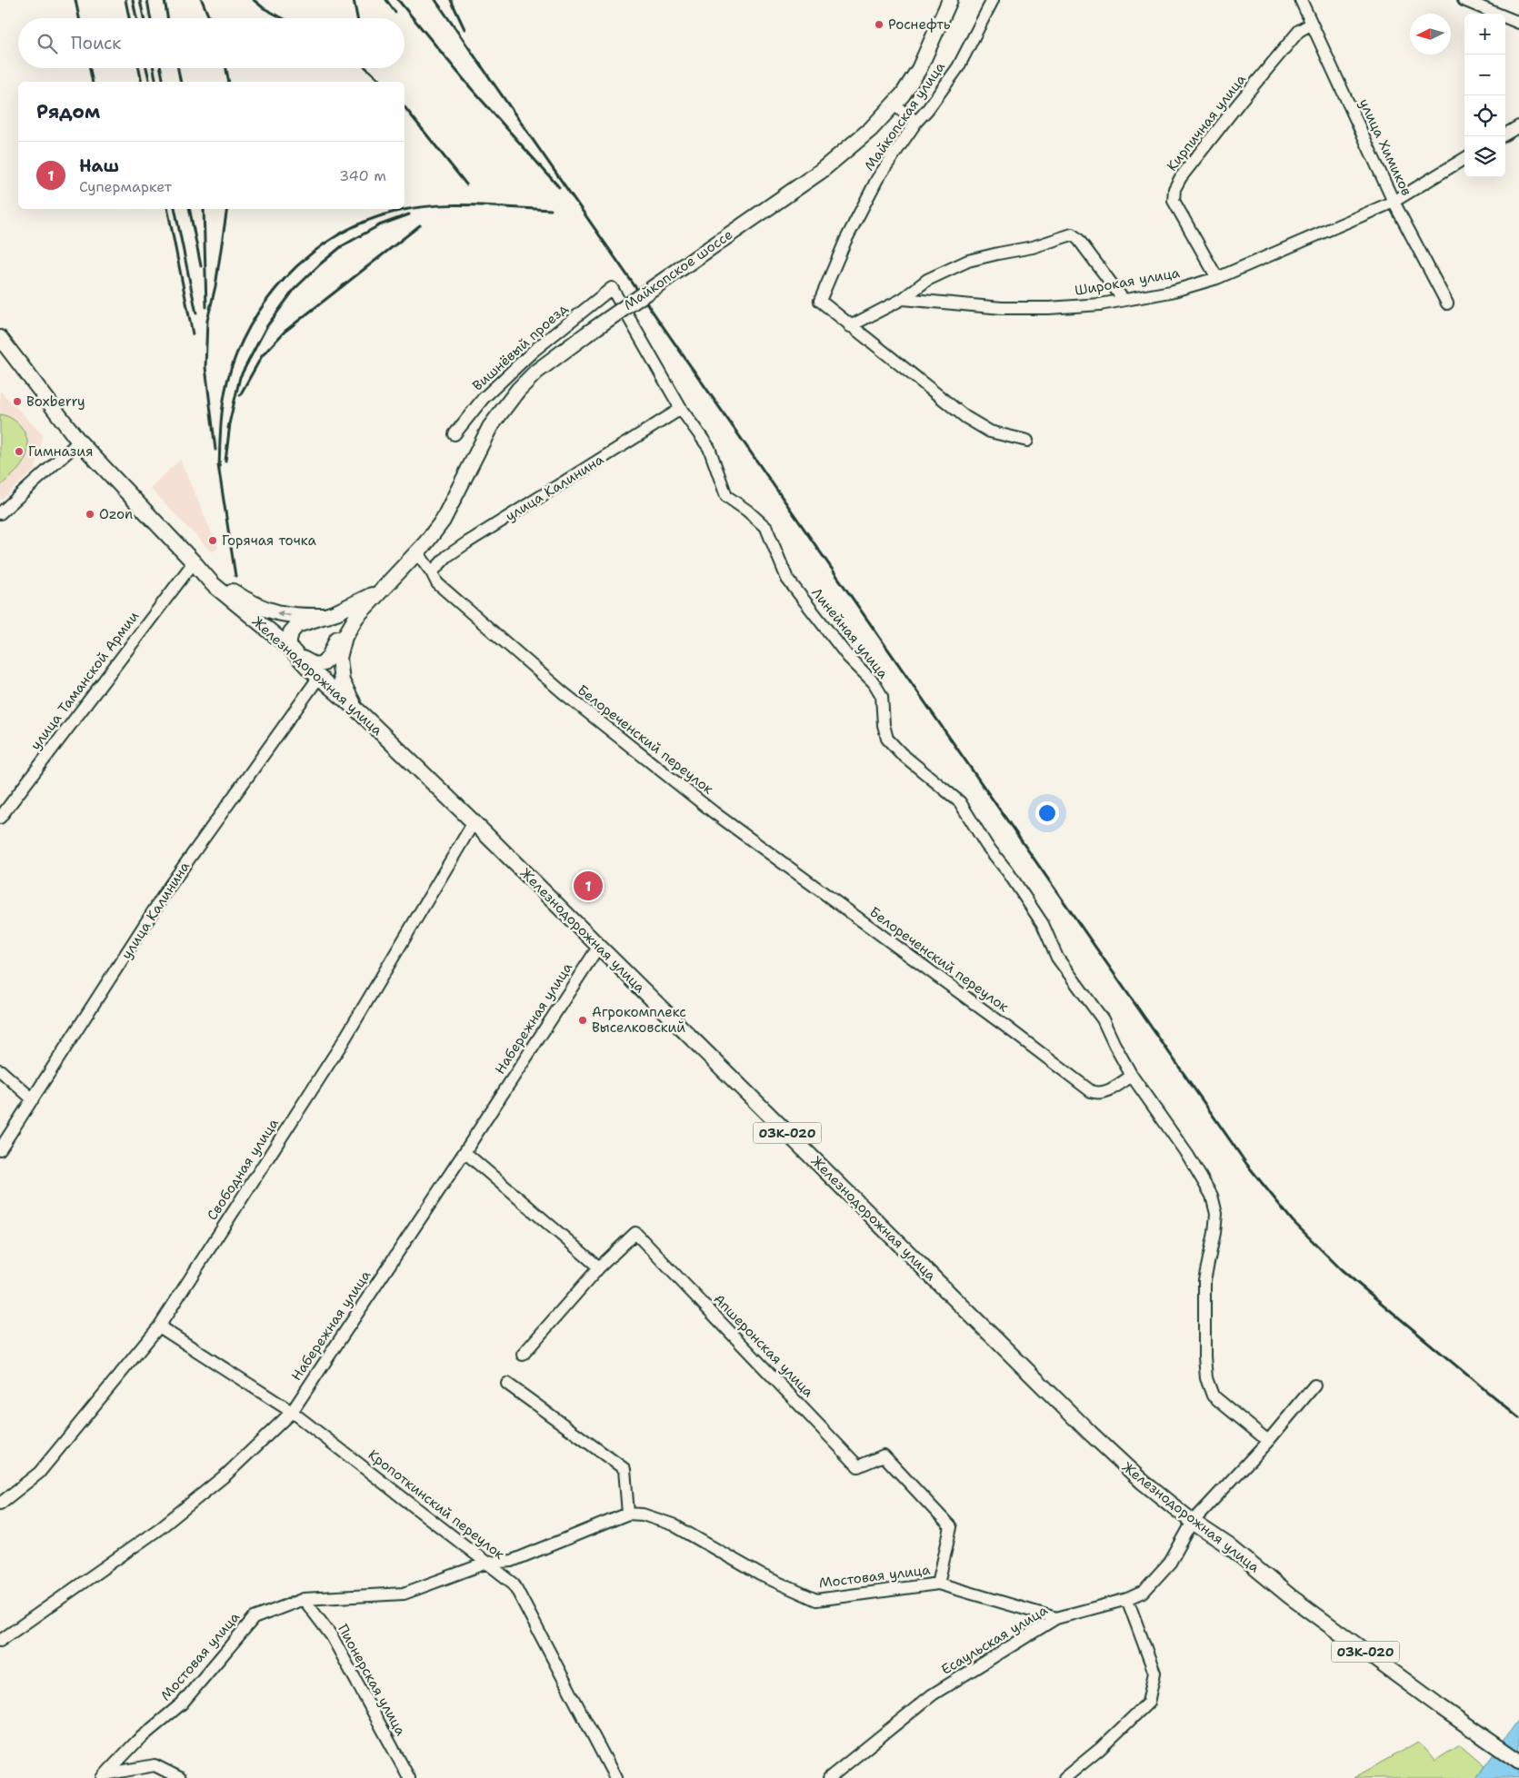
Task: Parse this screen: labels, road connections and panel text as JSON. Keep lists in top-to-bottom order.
{
  "streets": {
    "main road": ["Майкопское шоссе", "Железнодорожная улица", "03К-020"],
    "street": [
      "Майкопская улица",
      "Кирпичная улица",
      "улица Химиков",
      "Широкая улица",
      "Вишнёвый проезд",
      "улица Калинина",
      "Линейная улица",
      "улица Таманской Армии",
      "Белореченский переулок",
      "Набережная улица",
      "Свободная улица",
      "Апшеронская улица",
      "Кропоткинский переулок",
      "Мостовая улица",
      "Есаульская улица",
      "Пионерская улица"
    ]
  },
  "crossings": [
    ["Кирпичная улица", "улица Химиков"],
    ["Кирпичная улица", "Широкая улица"],
    ["улица Химиков", "Широкая улица"],
    ["Майкопское шоссе", "Белореченский переулок"],
    ["Вишнёвый проезд", "Линейная улица"],
    ["улица Калинина", "Линейная улица"],
    ["улица Калинина", "Железнодорожная улица"],
    ["улица Калинина", "Белореченский переулок"],
    ["Линейная улица", "Белореченский переулок"],
    ["Железнодорожная улица", "улица Таманской Армии"],
    ["Железнодорожная улица", "Набережная улица"],
    ["Железнодорожная улица", "Свободная улица"],
    ["Железнодорожная улица", "Есаульская улица"],
    ["Набережная улица", "Кропоткинский переулок"],
    ["Свободная улица", "Кропоткинский переулок"],
    ["Апшеронская улица", "Мостовая улица"],
    ["Кропоткинский переулок", "Мостовая улица"],
    ["Мостовая улица", "Есаульская улица"],
    ["Мостовая улица", "Пионерская улица"]
  ],
  "places": [
    "Роснефть",
    "Boxberry",
    "Гимназия",
    "Ozon",
    "Горячая точка",
    "Агрокомплекс Выселковский"
  ],
  "north": "left",
  "page": {
    "map_buttons": ["+", "−"],
    "search": "Поиск",
    "heading": "Рядом",
    "list": [
      {
        "mark": "1",
        "name": "Наш",
        "note": "Супермаркет",
        "value": "340 m"
      }
    ],
    "pins": "1"
  }
}
